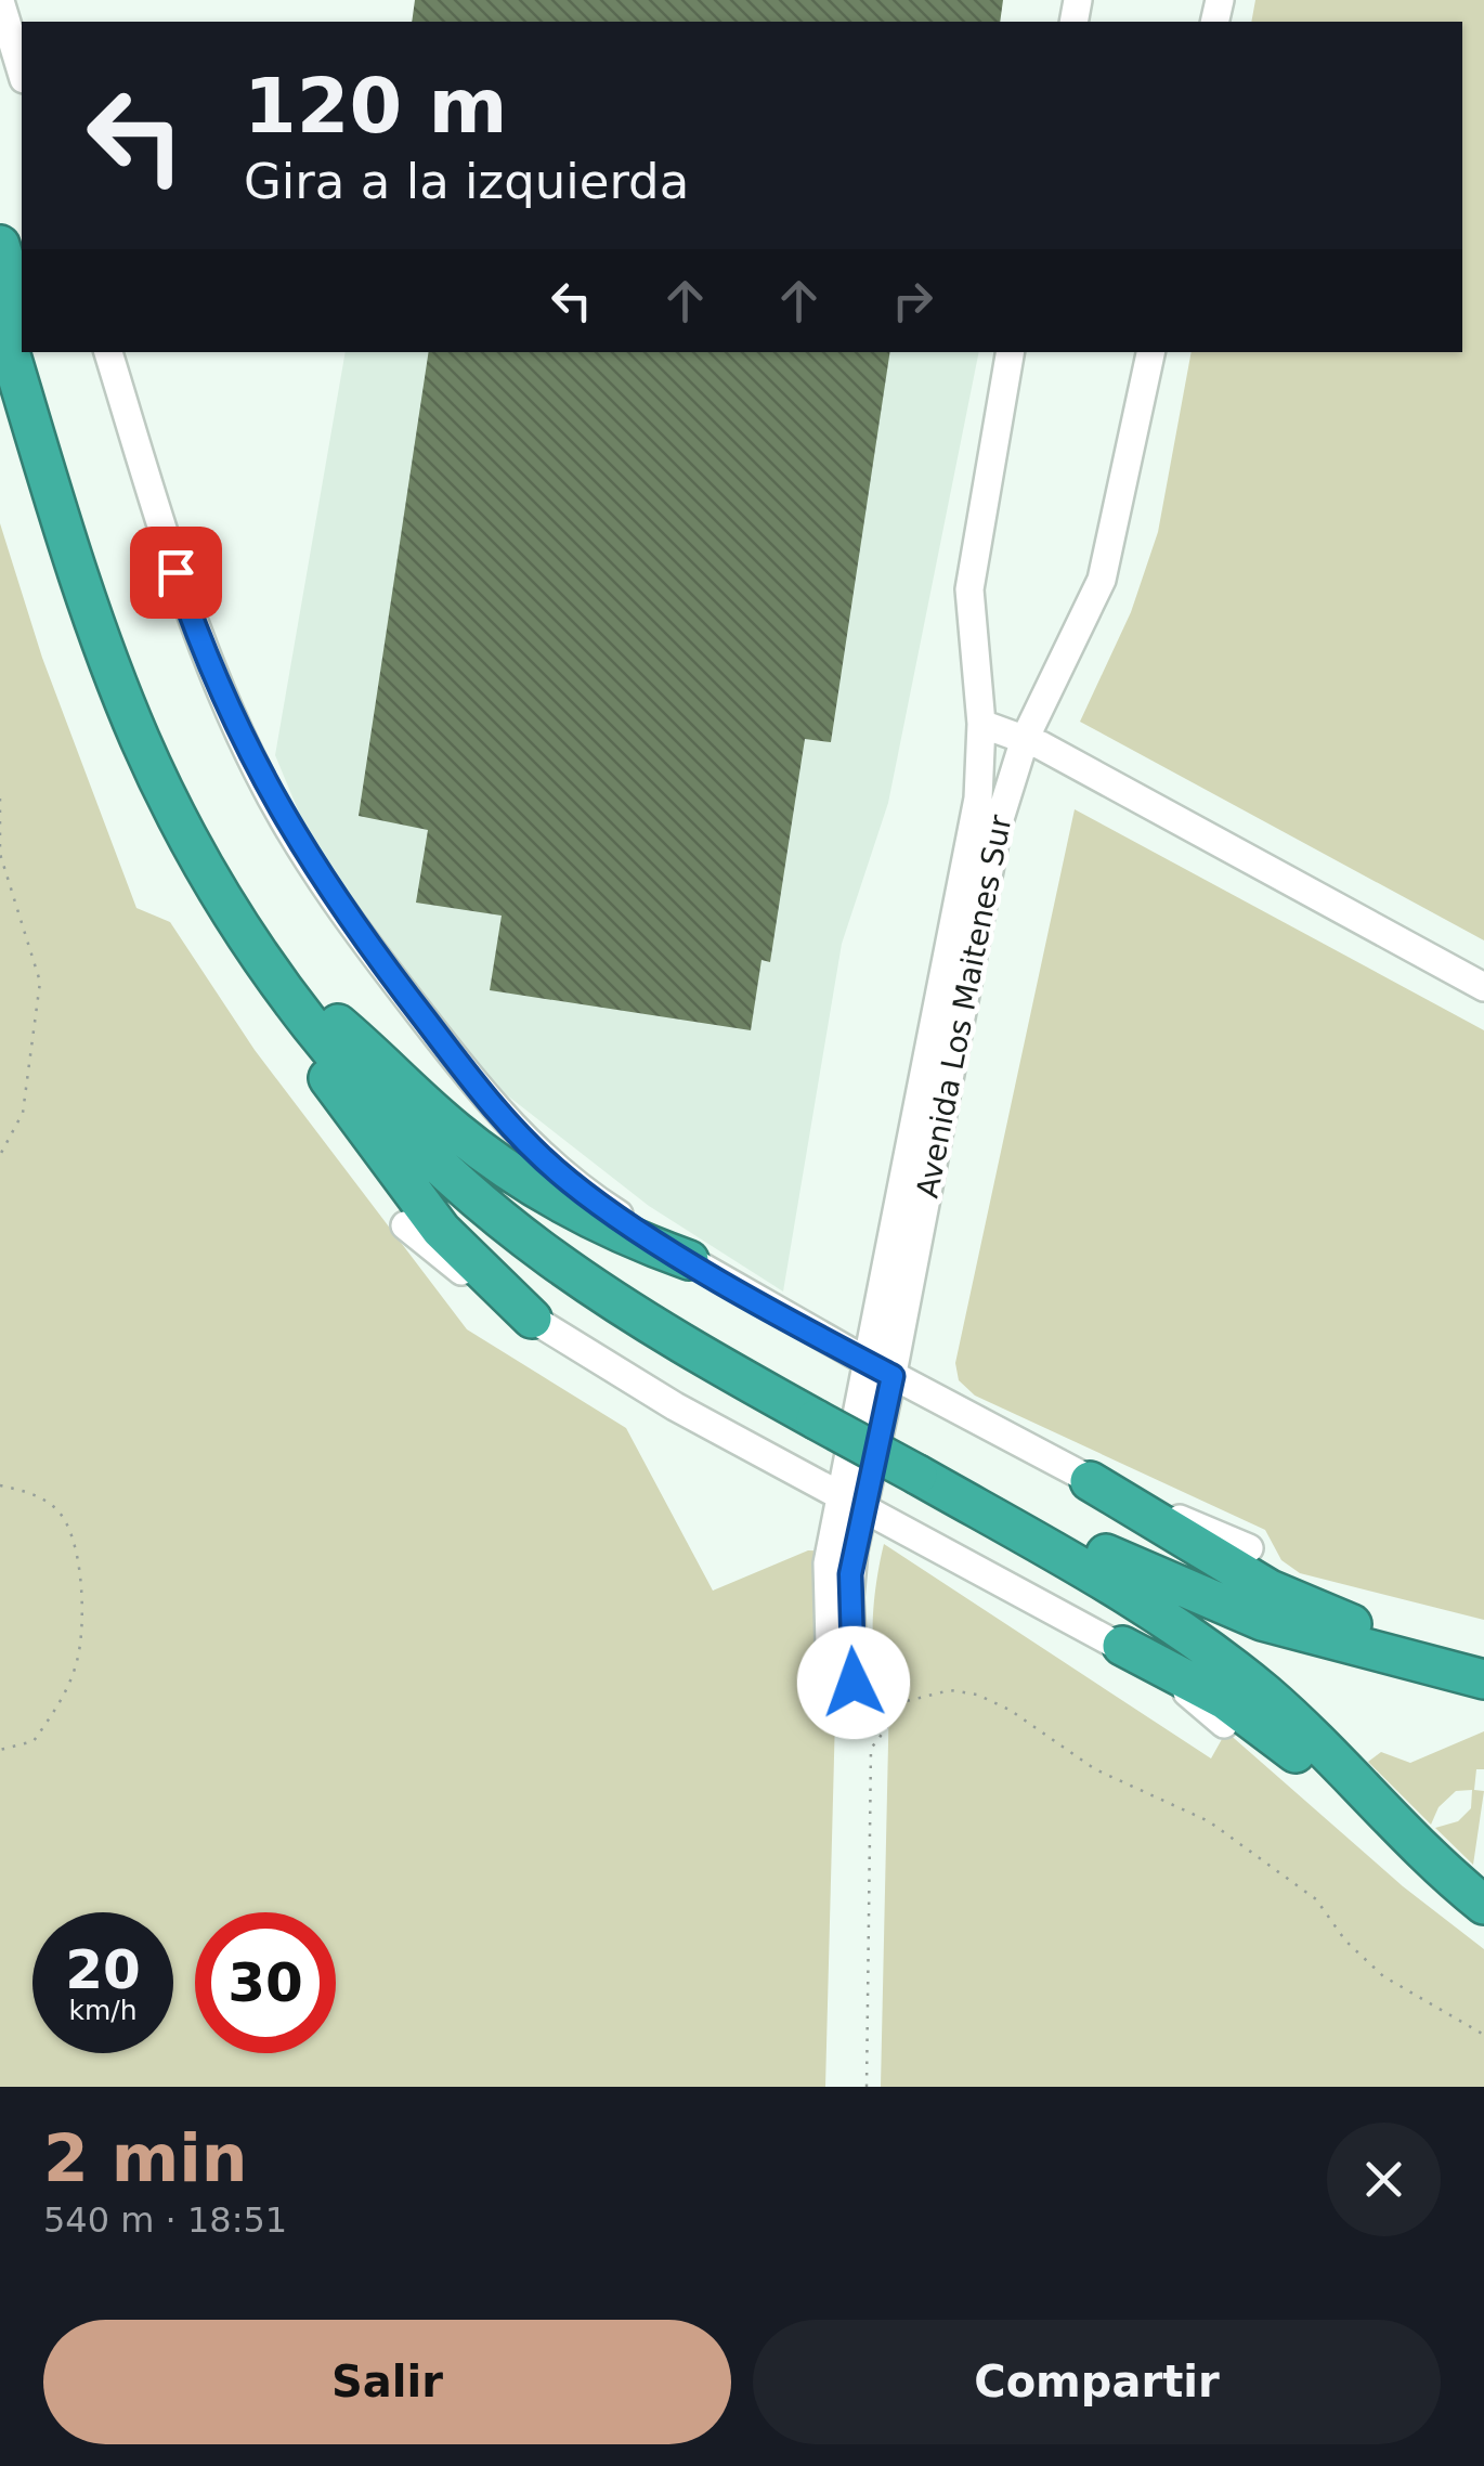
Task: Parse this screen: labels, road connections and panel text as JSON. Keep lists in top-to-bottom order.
{
  "streets": {
    "street": ["Avenida Los Maitenes Sur"]
  },
  "page": {
    "turn": ["120 m", "Gira a la izquierda"],
    "speed": "20 km/h",
    "limit": "30",
    "heading": ["2 min", "540 m · 18:51"],
    "buttons": ["Salir", "Compartir"]
  }
}
